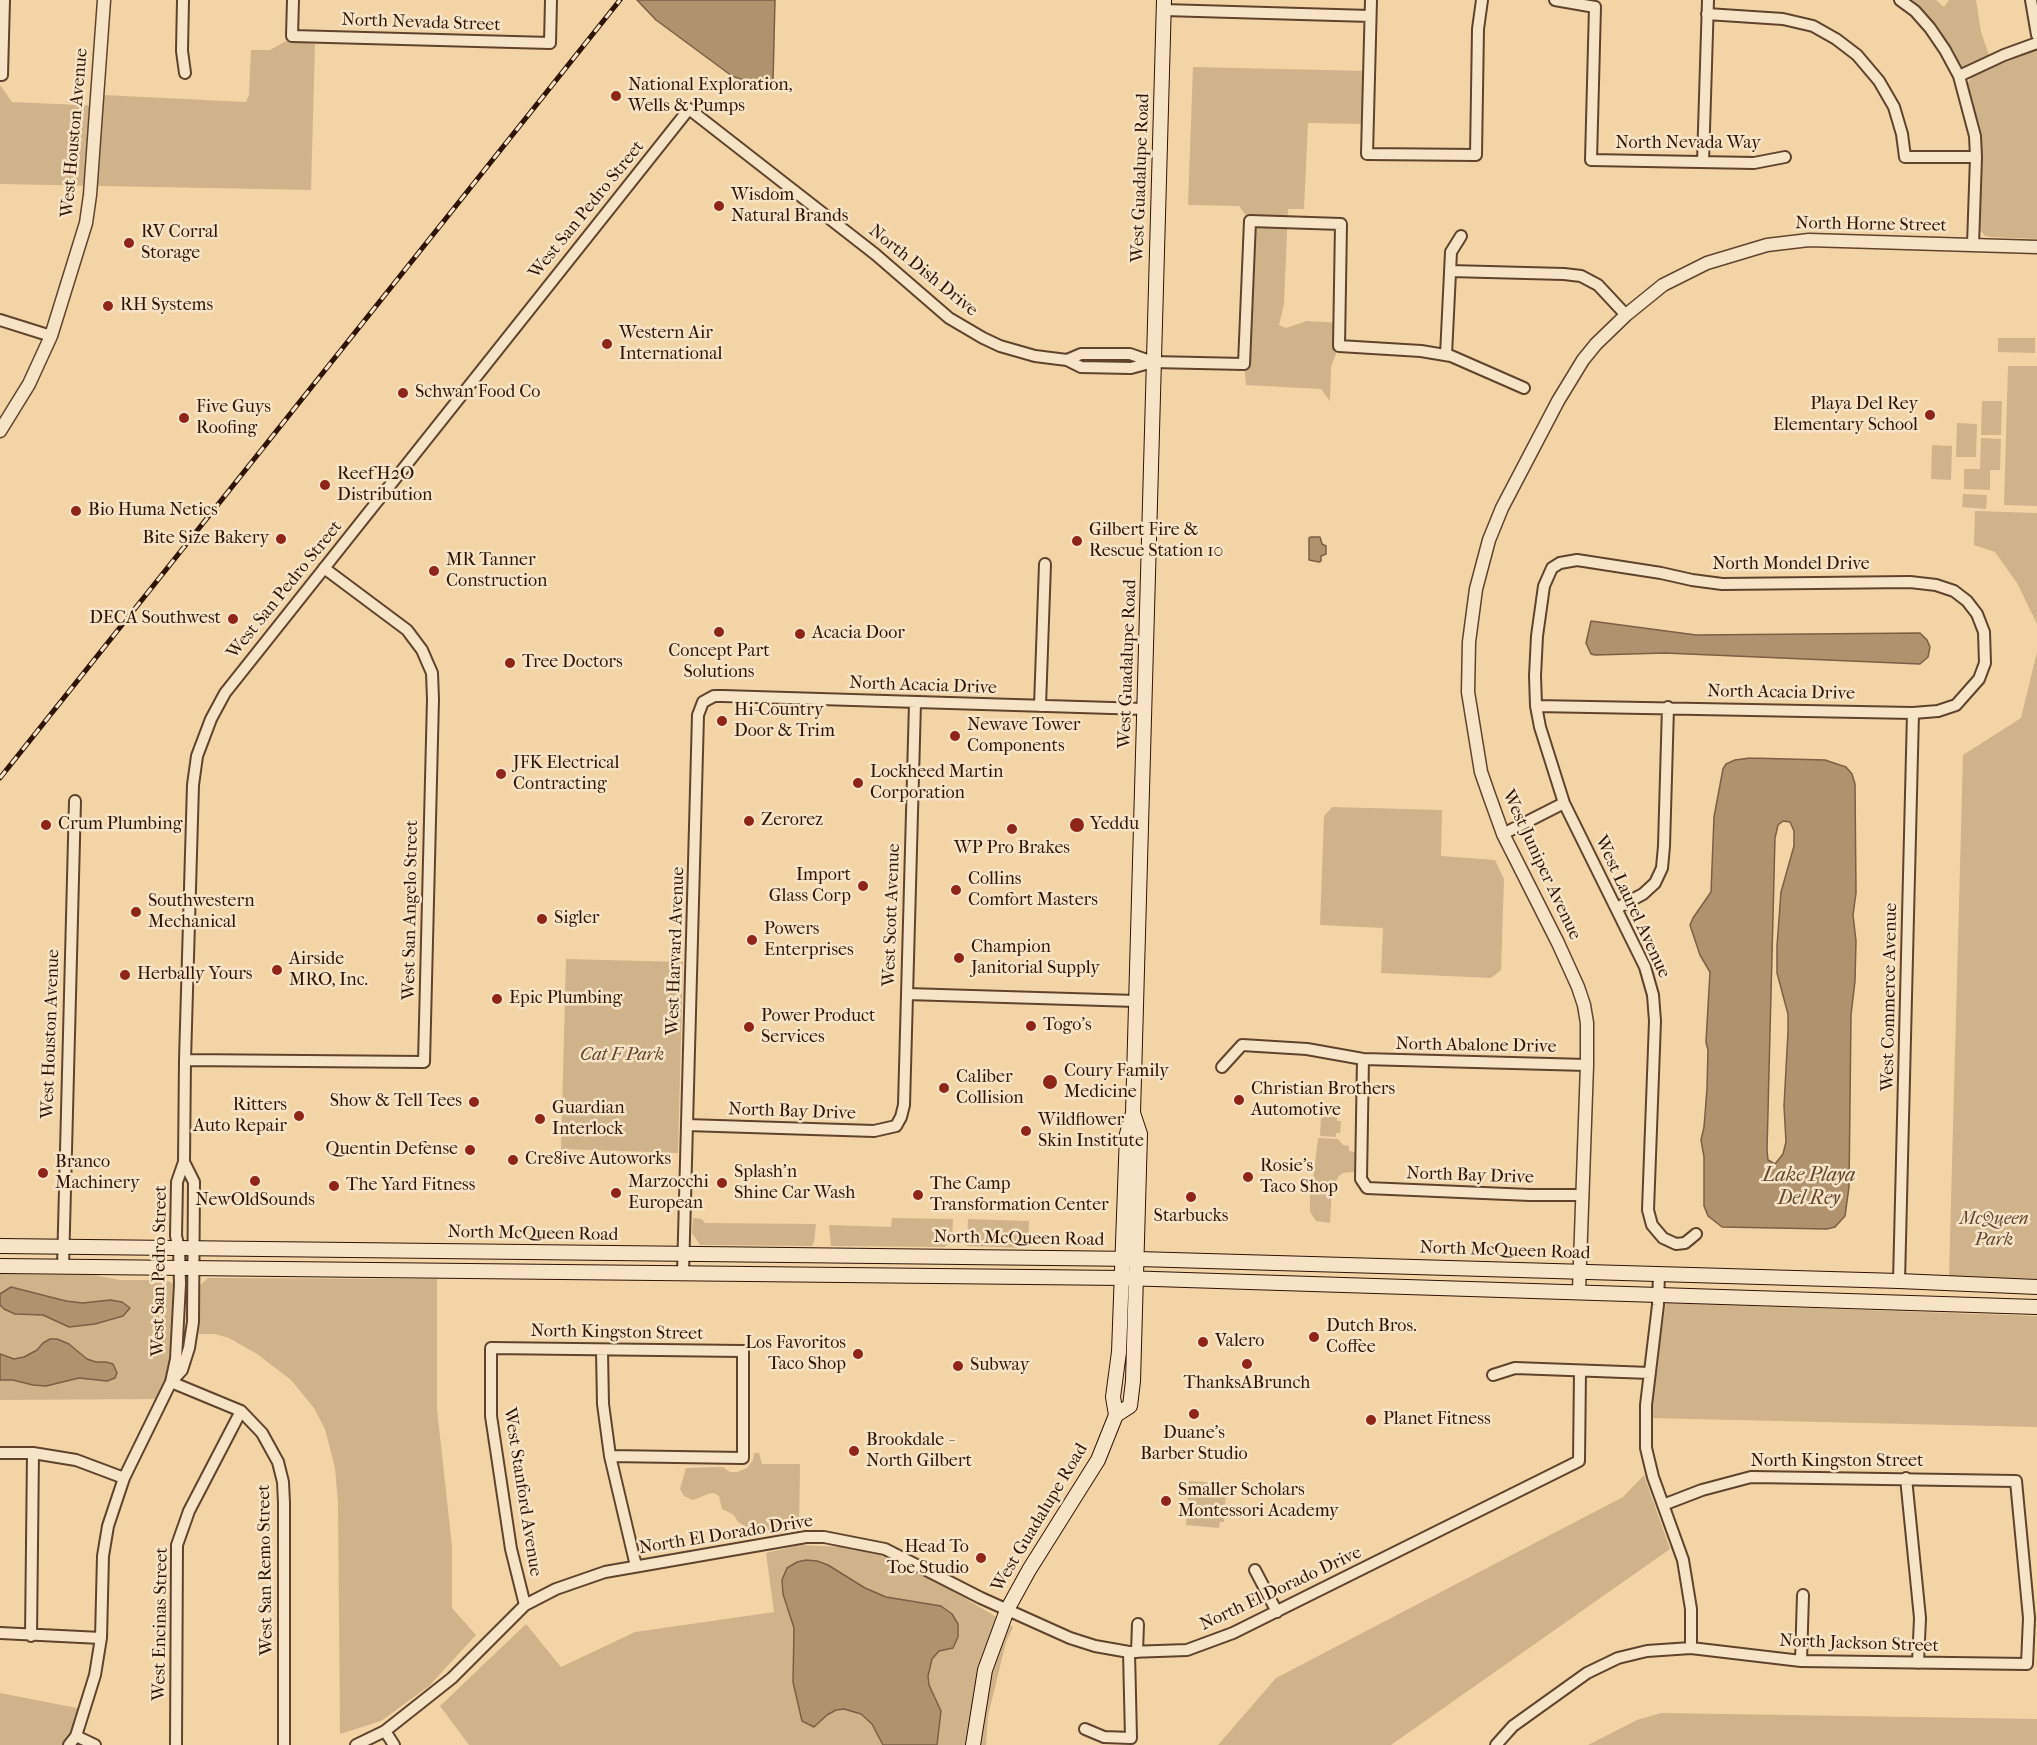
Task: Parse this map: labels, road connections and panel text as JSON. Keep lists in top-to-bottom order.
{
  "streets": {
    "main road": ["West Guadalupe Road", "North McQueen Road"],
    "street": [
      "North Nevada Street",
      "West Houston Avenue",
      "North Nevada Way",
      "West San Pedro Street",
      "North Horne Street",
      "North Dish Drive",
      "North Mondel Drive",
      "North Acacia Drive",
      "West Juniper Avenue",
      "West Laurel Avenue",
      "West San Angelo Street",
      "West Scott Avenue",
      "West Harvard Avenue",
      "West Commerce Avenue",
      "North Abalone Drive",
      "North Bay Drive",
      "North Kingston Street",
      "West Stanford Avenue",
      "North El Dorado Drive",
      "West San Remo Street",
      "West Encinas Street",
      "North Jackson Street"
    ]
  },
  "crossings": [
    ["West Houston Avenue", "North McQueen Road"],
    ["West Guadalupe Road", "North Dish Drive"],
    ["West Guadalupe Road", "North Acacia Drive"],
    ["West Guadalupe Road", "North McQueen Road"],
    ["West Guadalupe Road", "North El Dorado Drive"],
    ["West San Pedro Street", "North Dish Drive"],
    ["West San Pedro Street", "West San Angelo Street"],
    ["West San Pedro Street", "North McQueen Road"],
    ["West San Pedro Street", "West San Remo Street"],
    ["North Horne Street", "West Juniper Avenue"],
    ["North Mondel Drive", "North Acacia Drive"],
    ["North Mondel Drive", "West Laurel Avenue"],
    ["North Acacia Drive", "West Laurel Avenue"],
    ["North Acacia Drive", "West Scott Avenue"],
    ["North Acacia Drive", "West Harvard Avenue"],
    ["North Acacia Drive", "West Commerce Avenue"],
    ["West Juniper Avenue", "North Abalone Drive"],
    ["West Juniper Avenue", "North Bay Drive"],
    ["West Juniper Avenue", "North McQueen Road"],
    ["West Scott Avenue", "North Bay Drive"],
    ["West Harvard Avenue", "North Bay Drive"],
    ["West Harvard Avenue", "North McQueen Road"],
    ["West Commerce Avenue", "North McQueen Road"],
    ["North Abalone Drive", "North Bay Drive"],
    ["North Kingston Street", "West Stanford Avenue"],
    ["North Kingston Street", "North Jackson Street"],
    ["West Stanford Avenue", "North El Dorado Drive"],
    ["West San Remo Street", "West Encinas Street"]
  ],
  "water": ["Lake Playa Del Rey"],
  "parks": ["Cat F Park", "McQueen Park"],
  "places": [
    "National Exploration, Wells & Pumps",
    "Wisdom Natural Brands",
    "RV Corral Storage",
    "RH Systems",
    "Western Air International",
    "Schwan Food Co",
    "Playa Del Rey Elementary School",
    "Five Guys Roofing",
    "ReefH2O Distribution",
    "Bio Huma Netics",
    "Bite Size Bakery",
    "Gilbert Fire & Rescue Station 10",
    "MR Tanner Construction",
    "DECA Southwest",
    "Concept Part Solutions",
    "Acacia Door",
    "Tree Doctors",
    "Hi-Country Door & Trim",
    "Newave Tower Components",
    "JFK Electrical Contracting",
    "Lockheed Martin Corporation",
    "Zerorez",
    "Crum Plumbing",
    "Yeddu",
    "WP Pro Brakes",
    "Import Glass Corp",
    "Collins Comfort Masters",
    "Southwestern Mechanical",
    "Sigler",
    "Powers Enterprises",
    "Champion Janitorial Supply",
    "Airside MRO, Inc.",
    "Herbally Yours",
    "Epic Plumbing",
    "Togo's",
    "Power Product Services",
    "Coury Family Medicine",
    "Caliber Collision",
    "Christian Brothers Automotive",
    "Show & Tell Tees",
    "Ritters Auto Repair",
    "Guardian Interlock",
    "Wildflower Skin Institute",
    "Quentin Defense",
    "Cre8ive Autoworks",
    "Branco Machinery",
    "Rosie's Taco Shop",
    "NewOldSounds",
    "Splash'n Shine Car Wash",
    "The Yard Fitness",
    "Marzocchi European",
    "The Camp Transformation Center",
    "Starbucks",
    "Dutch Bros. Coffee",
    "Valero",
    "Los Favoritos Taco Shop",
    "ThanksABrunch",
    "Subway",
    "Duane's Barber Studio",
    "Planet Fitness",
    "Brookdale - North Gilbert",
    "Smaller Scholars Montessori Academy",
    "Head To Toe Studio"
  ]
}
